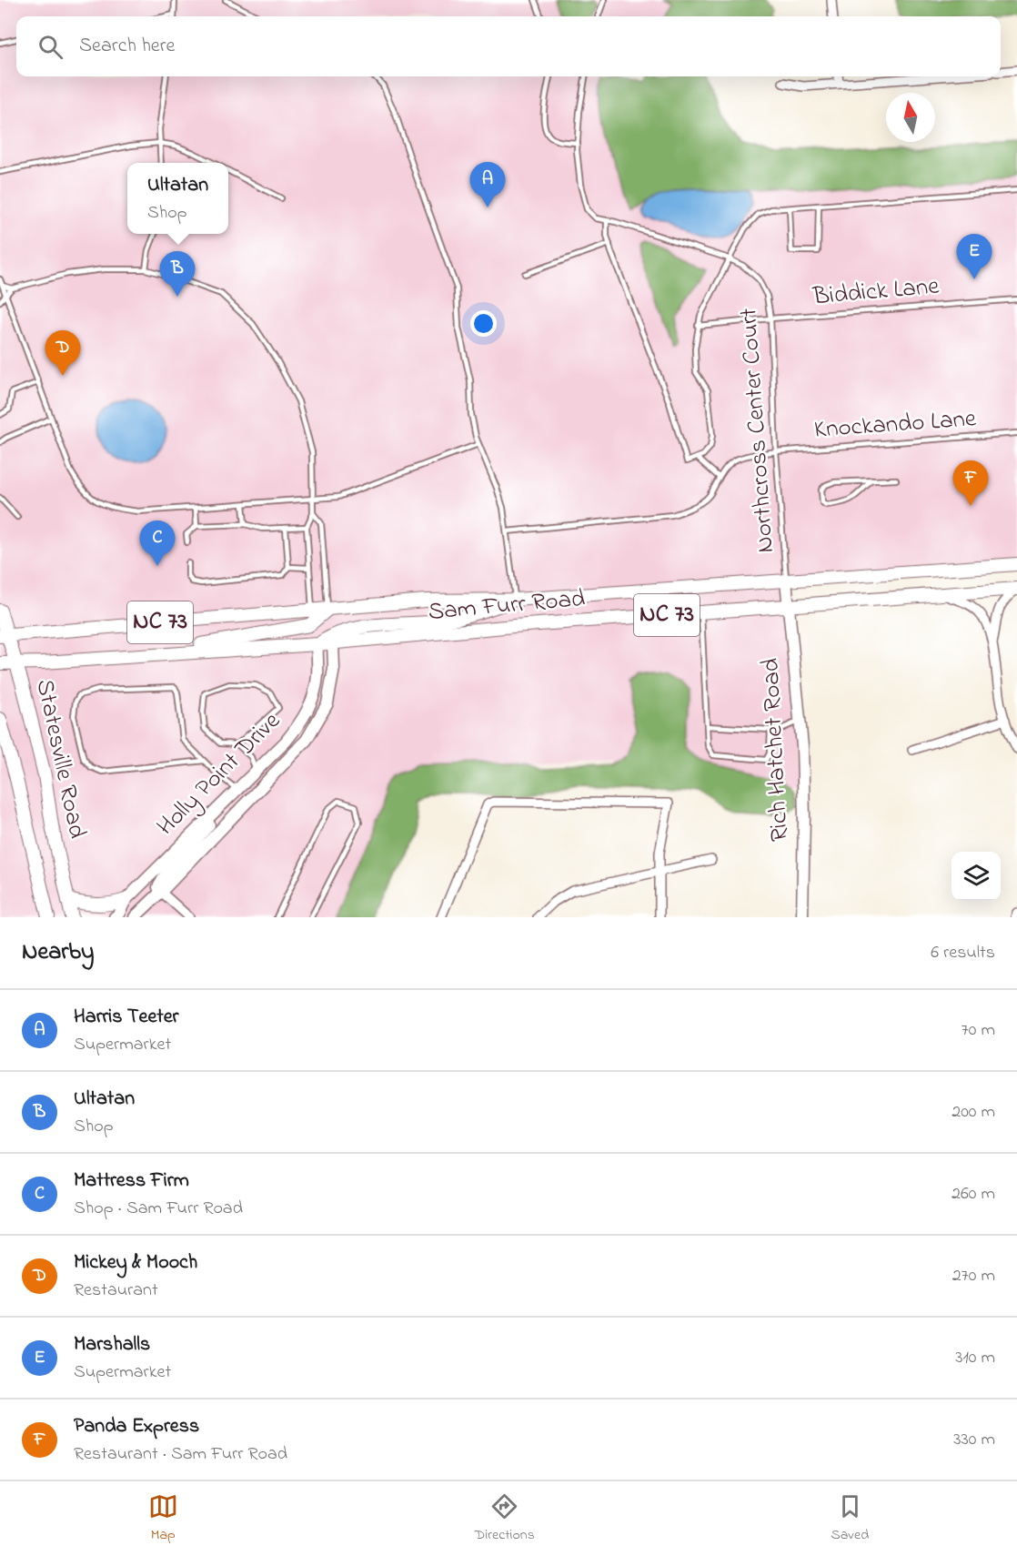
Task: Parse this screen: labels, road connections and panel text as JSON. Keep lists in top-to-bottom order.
{
  "streets": {
    "main road": [
      "Sam Furr Road",
      "NC 73",
      "Rich Hatchet Road",
      "Statesville Road",
      "Holly Point Drive"
    ],
    "lane": ["Biddick Lane", "Knockando Lane", "Northcross Center Court"]
  },
  "crossings": [
    ["Biddick Lane", "Northcross Center Court"],
    ["Knockando Lane", "Northcross Center Court"],
    ["Northcross Center Court", "Sam Furr Road"],
    ["Northcross Center Court", "Rich Hatchet Road"],
    ["Sam Furr Road", "Rich Hatchet Road"],
    ["Sam Furr Road", "Statesville Road"],
    ["Sam Furr Road", "Holly Point Drive"]
  ],
  "north": "top",
  "page": {
    "search": "Search here",
    "pins": [
      "A",
      "E",
      "B",
      "D",
      "F",
      "C"
    ],
    "popup": ["Ultatan", "Shop"],
    "heading": ["Nearby", "6 results"],
    "list": [
      {
        "mark": "A",
        "name": "Harris Teeter",
        "note": "Supermarket",
        "value": "70 m"
      },
      {
        "mark": "B",
        "name": "Ultatan",
        "note": "Shop",
        "value": "200 m"
      },
      {
        "mark": "C",
        "name": "Mattress Firm",
        "note": "Shop · Sam Furr Road",
        "value": "260 m"
      },
      {
        "mark": "D",
        "name": "Mickey & Mooch",
        "note": "Restaurant",
        "value": "270 m"
      },
      {
        "mark": "E",
        "name": "Marshalls",
        "note": "Supermarket",
        "value": "310 m"
      },
      {
        "mark": "F",
        "name": "Panda Express",
        "note": "Restaurant · Sam Furr Road",
        "value": "330 m"
      }
    ],
    "nav": ["Map", "Directions", "Saved"]
  }
}
